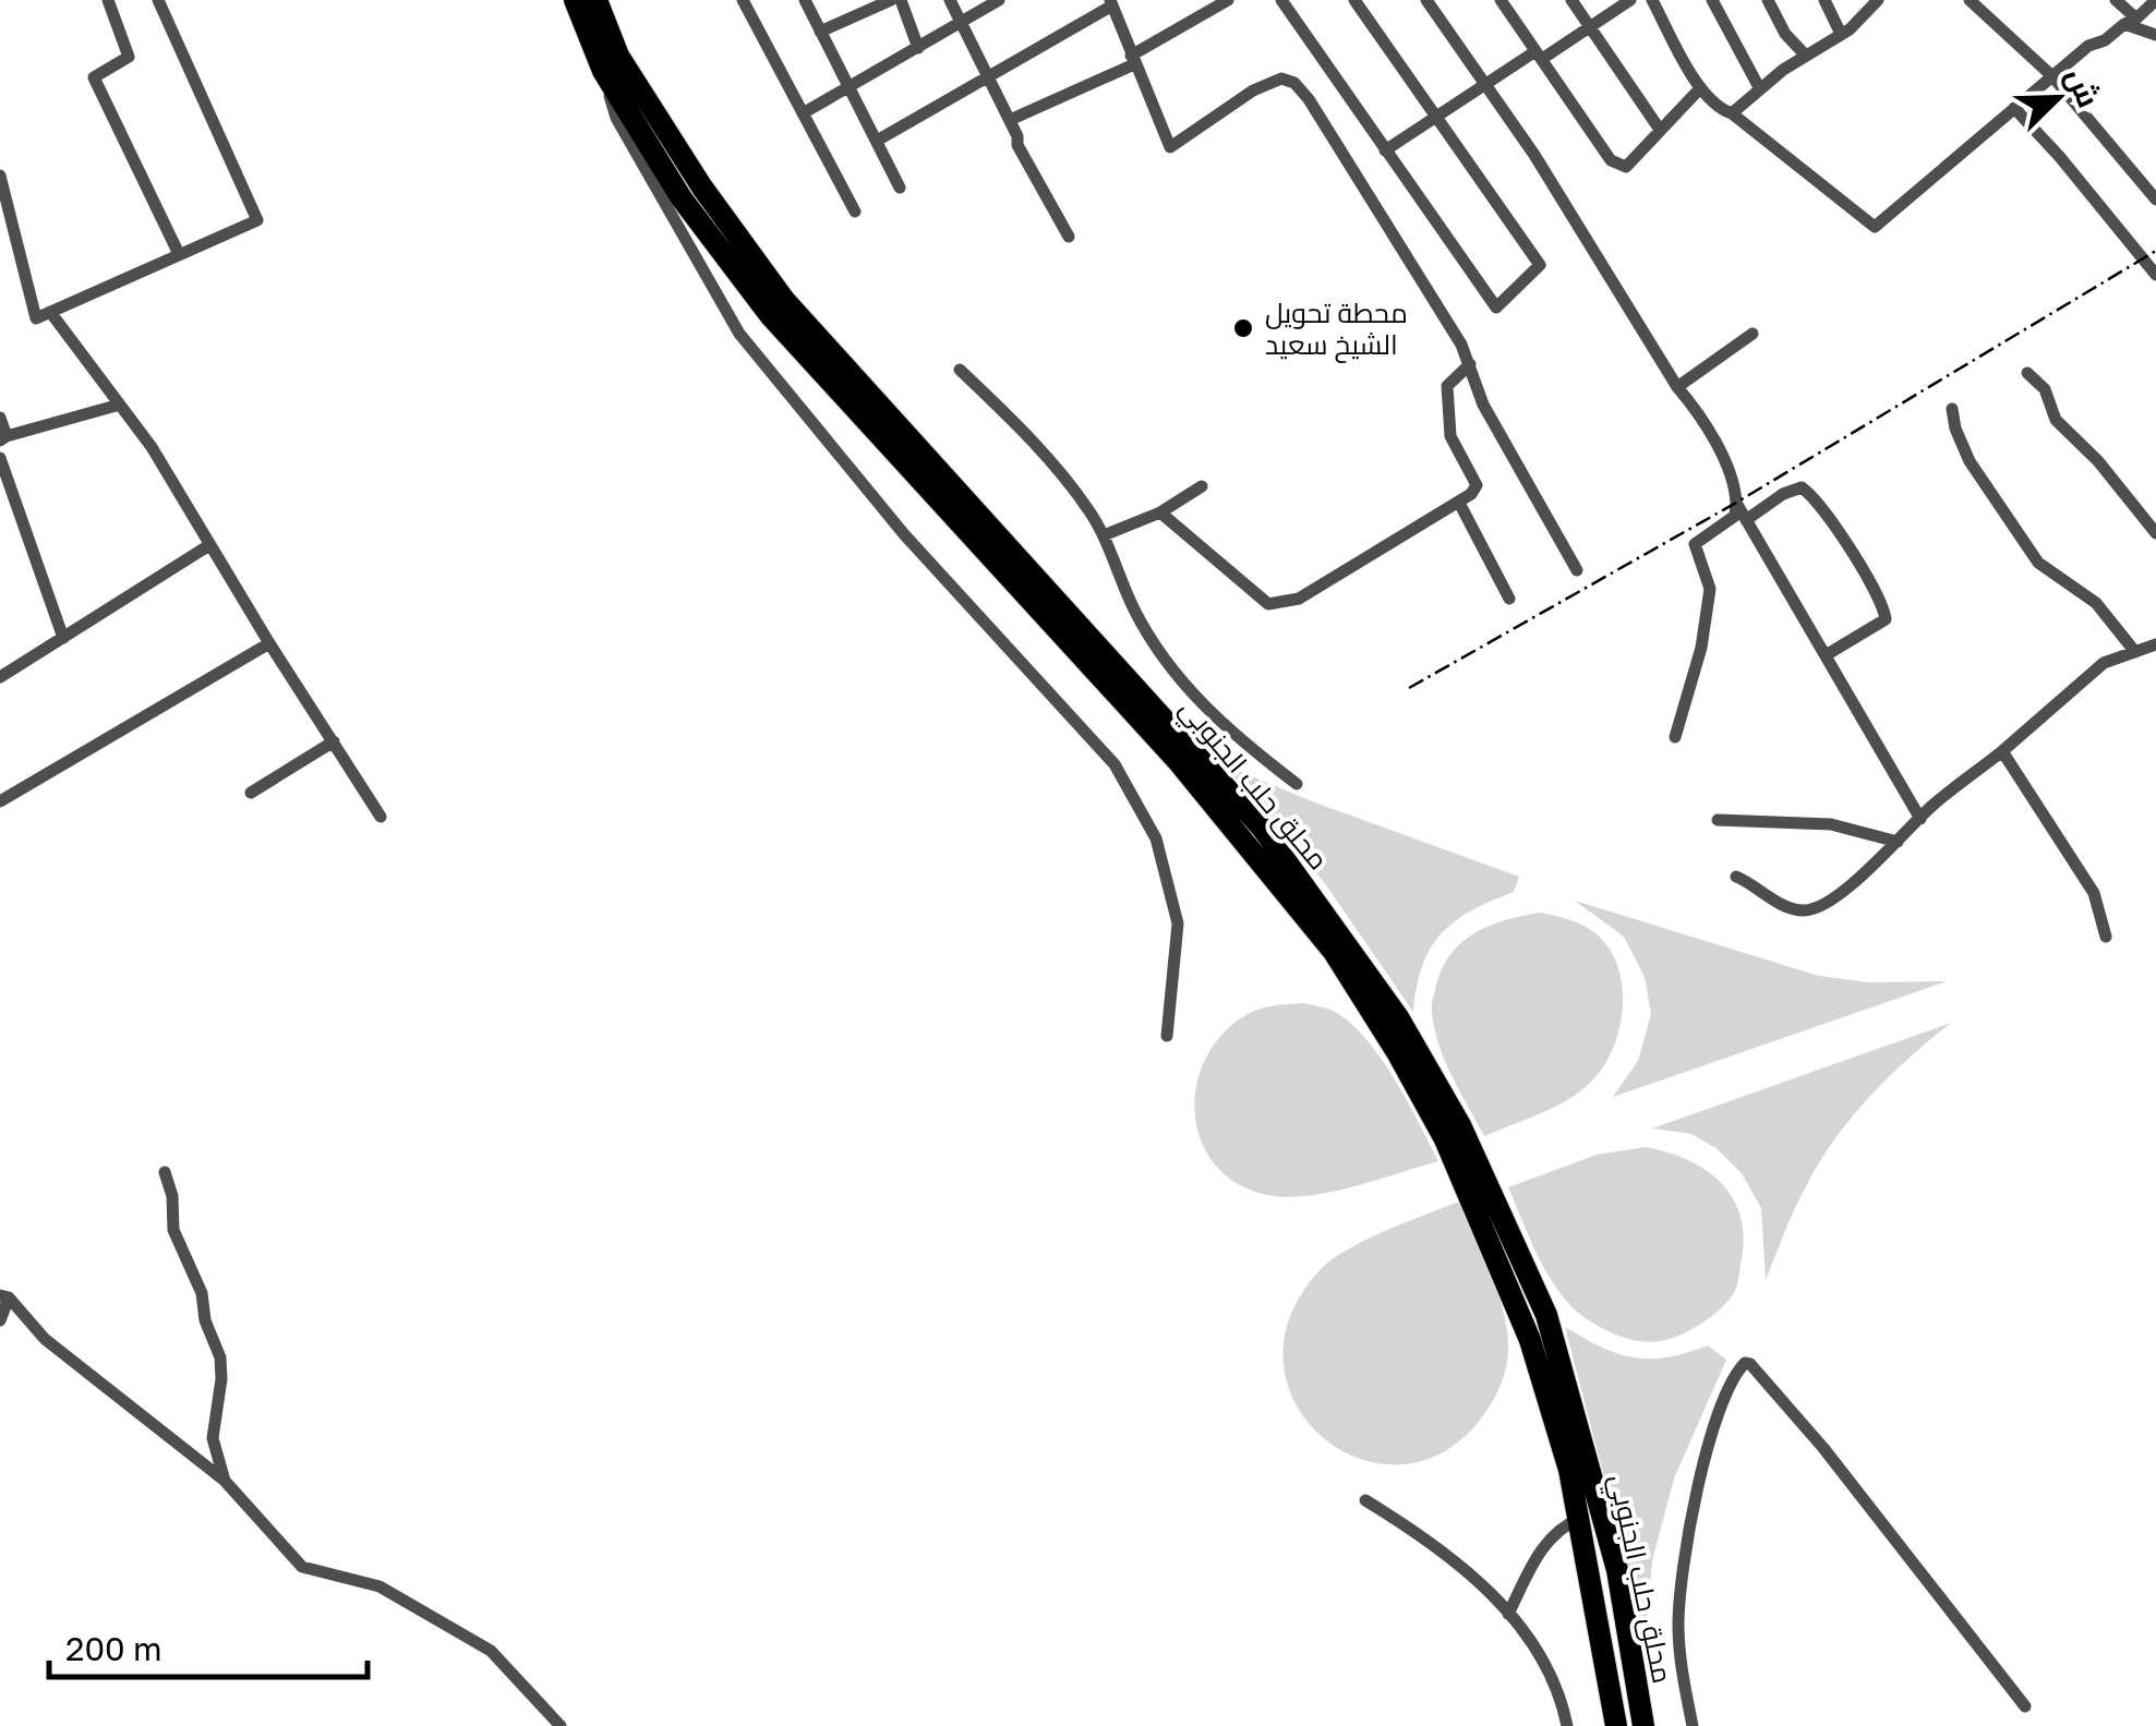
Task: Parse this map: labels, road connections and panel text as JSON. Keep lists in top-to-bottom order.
{
  "streets": {
    "highway": ["محلق حلب الجنوبي"]
  },
  "places": ["محطة تحويل الشيخ سعيد"],
  "scale_bar": "200 m",
  "north": "top right"
}
